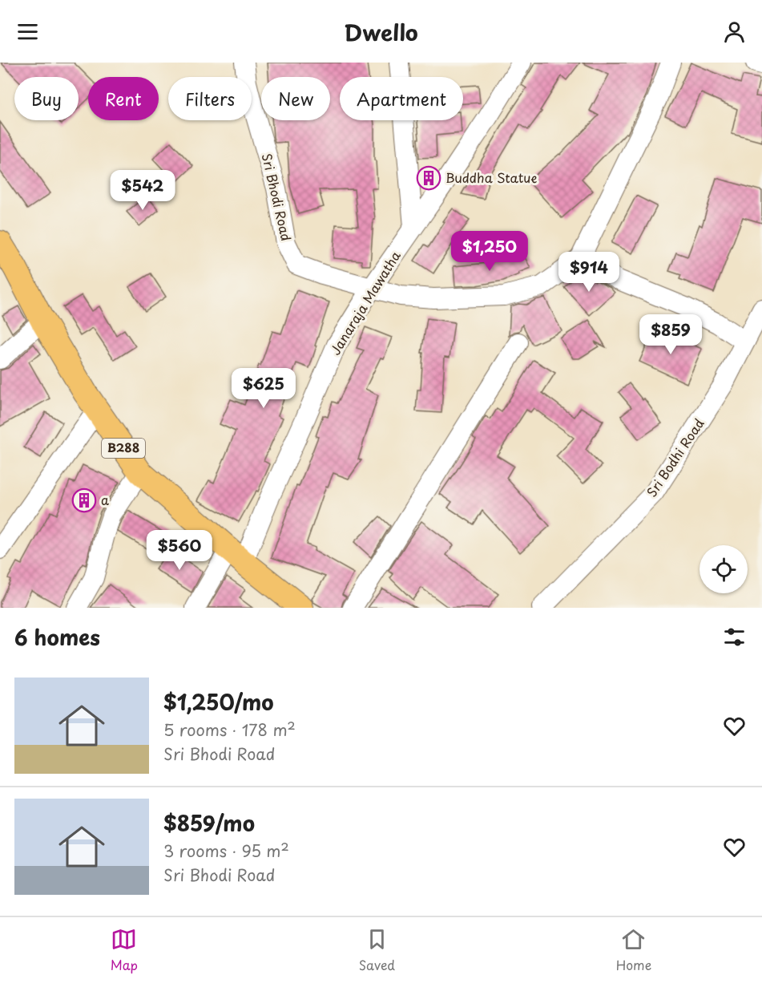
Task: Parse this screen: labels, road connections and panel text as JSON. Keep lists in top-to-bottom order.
{
  "streets": {
    "main road": ["B288"],
    "street": ["Sri Bhodi Road", "Janaraja Mawatha", "Sri Bodhi Road"]
  },
  "crossings": [
    ["Sri Bhodi Road", "Janaraja Mawatha"],
    ["Janaraja Mawatha", "B288"]
  ],
  "places": {
    "building": ["Buddha Statue", "a"]
  },
  "page": {
    "header": "Dwello",
    "chip": [
      "Buy",
      "Rent",
      "Filters",
      "New",
      "Apartment"
    ],
    "price": [
      "$542",
      "$1,250",
      "$914",
      "$859",
      "$625",
      "$560"
    ],
    "heading": "6 homes",
    "list": [
      {
        "name": "$1,250/mo",
        "note": "5 rooms · 178 m² · Sri Bhodi Road"
      },
      {
        "name": "$859/mo",
        "note": "3 rooms · 95 m² · Sri Bhodi Road"
      }
    ],
    "tabs": ["Map", "Saved", "Home"]
  }
}
